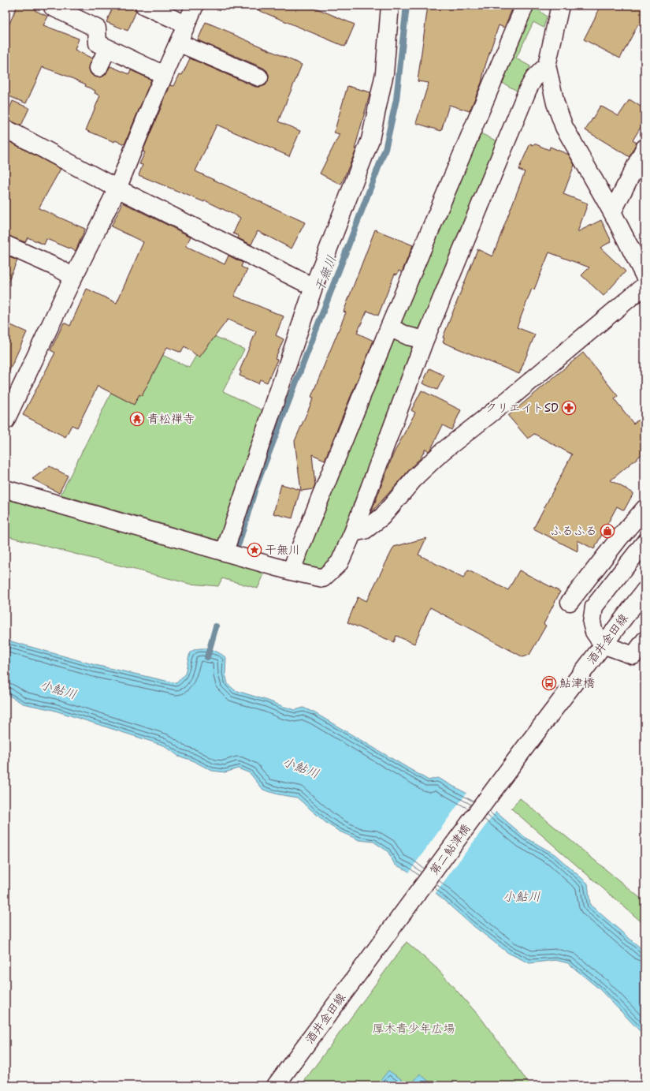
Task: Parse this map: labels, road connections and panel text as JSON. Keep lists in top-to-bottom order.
{
  "streets": {
    "street": ["酒井金田線", "第二鮎津橋"]
  },
  "crossings": [
    ["酒井金田線", "第二鮎津橋"]
  ],
  "water": ["干無川", "小鮎川"],
  "parks": ["厚木青少年広場"],
  "places": {
    "pharmacy": ["クリエイトSD"],
    "temple": ["青松禅寺"],
    "shop": ["ふるふる"],
    "place": ["干無川"],
    "bus stop": ["鮎津橋"]
  }
}
